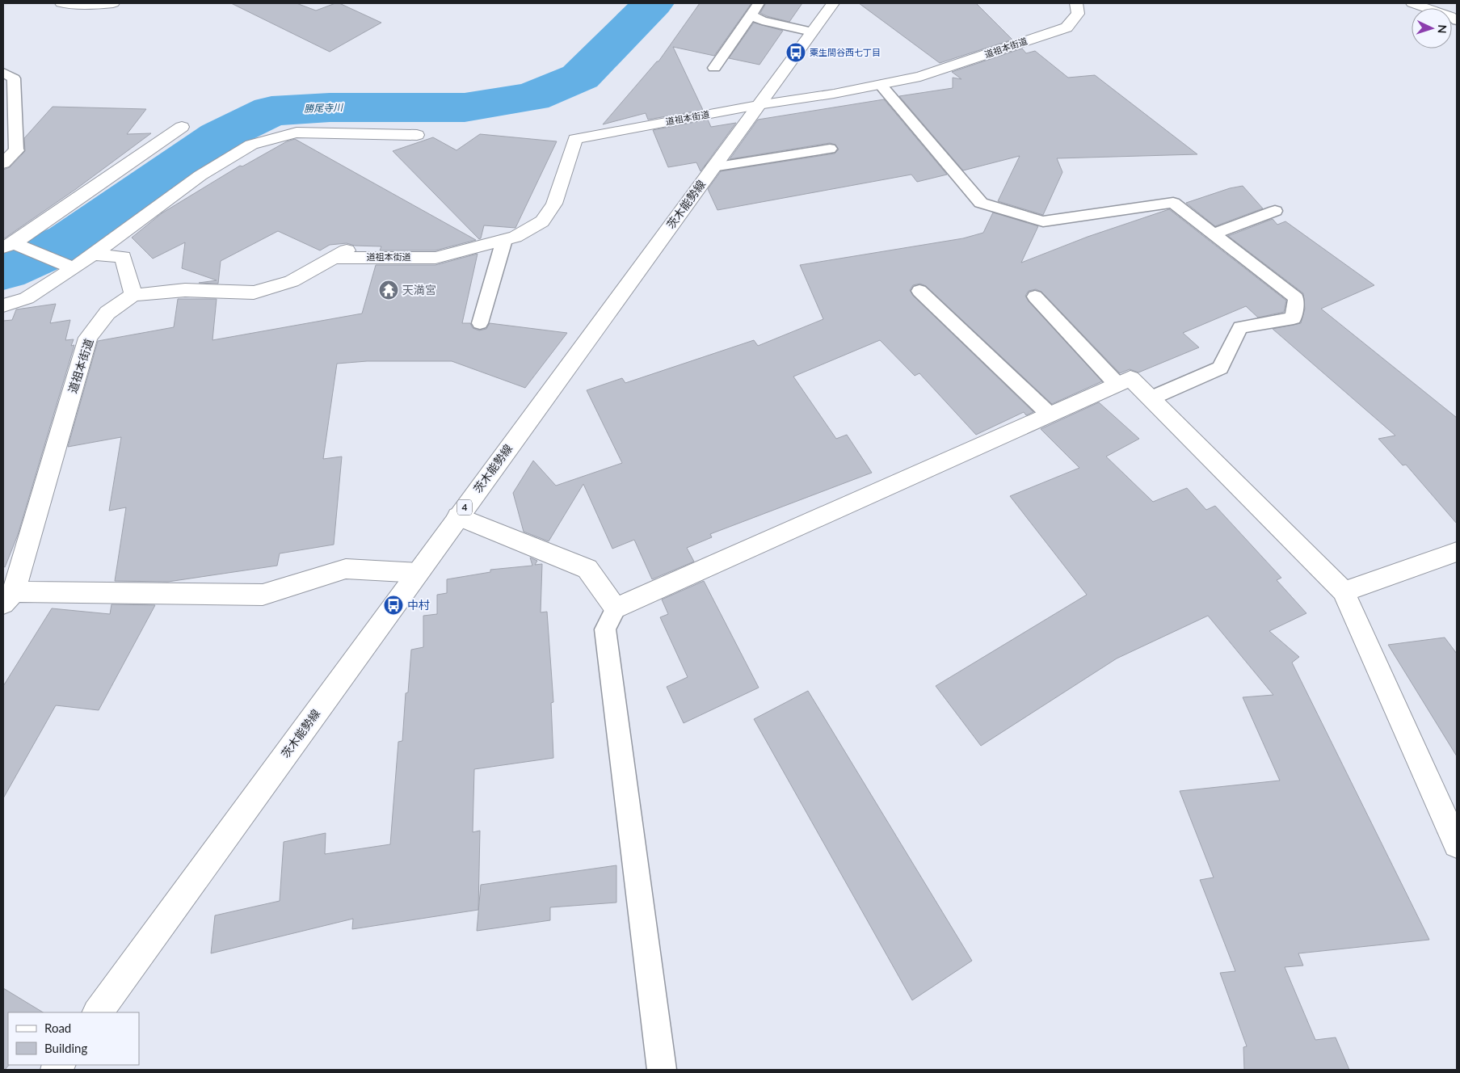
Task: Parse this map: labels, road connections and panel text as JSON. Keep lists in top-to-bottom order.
{
  "streets": {
    "street": ["道祖本街道", "茨木能勢線", "4"]
  },
  "crossings": [
    ["道祖本街道", "茨木能勢線"]
  ],
  "water": ["勝尾寺川"],
  "places": {
    "bus stop": ["粟生間谷西七丁目", "中村"],
    "temple": ["天満宮"]
  },
  "legend": ["Road", "Building"],
  "north": "right"
}
